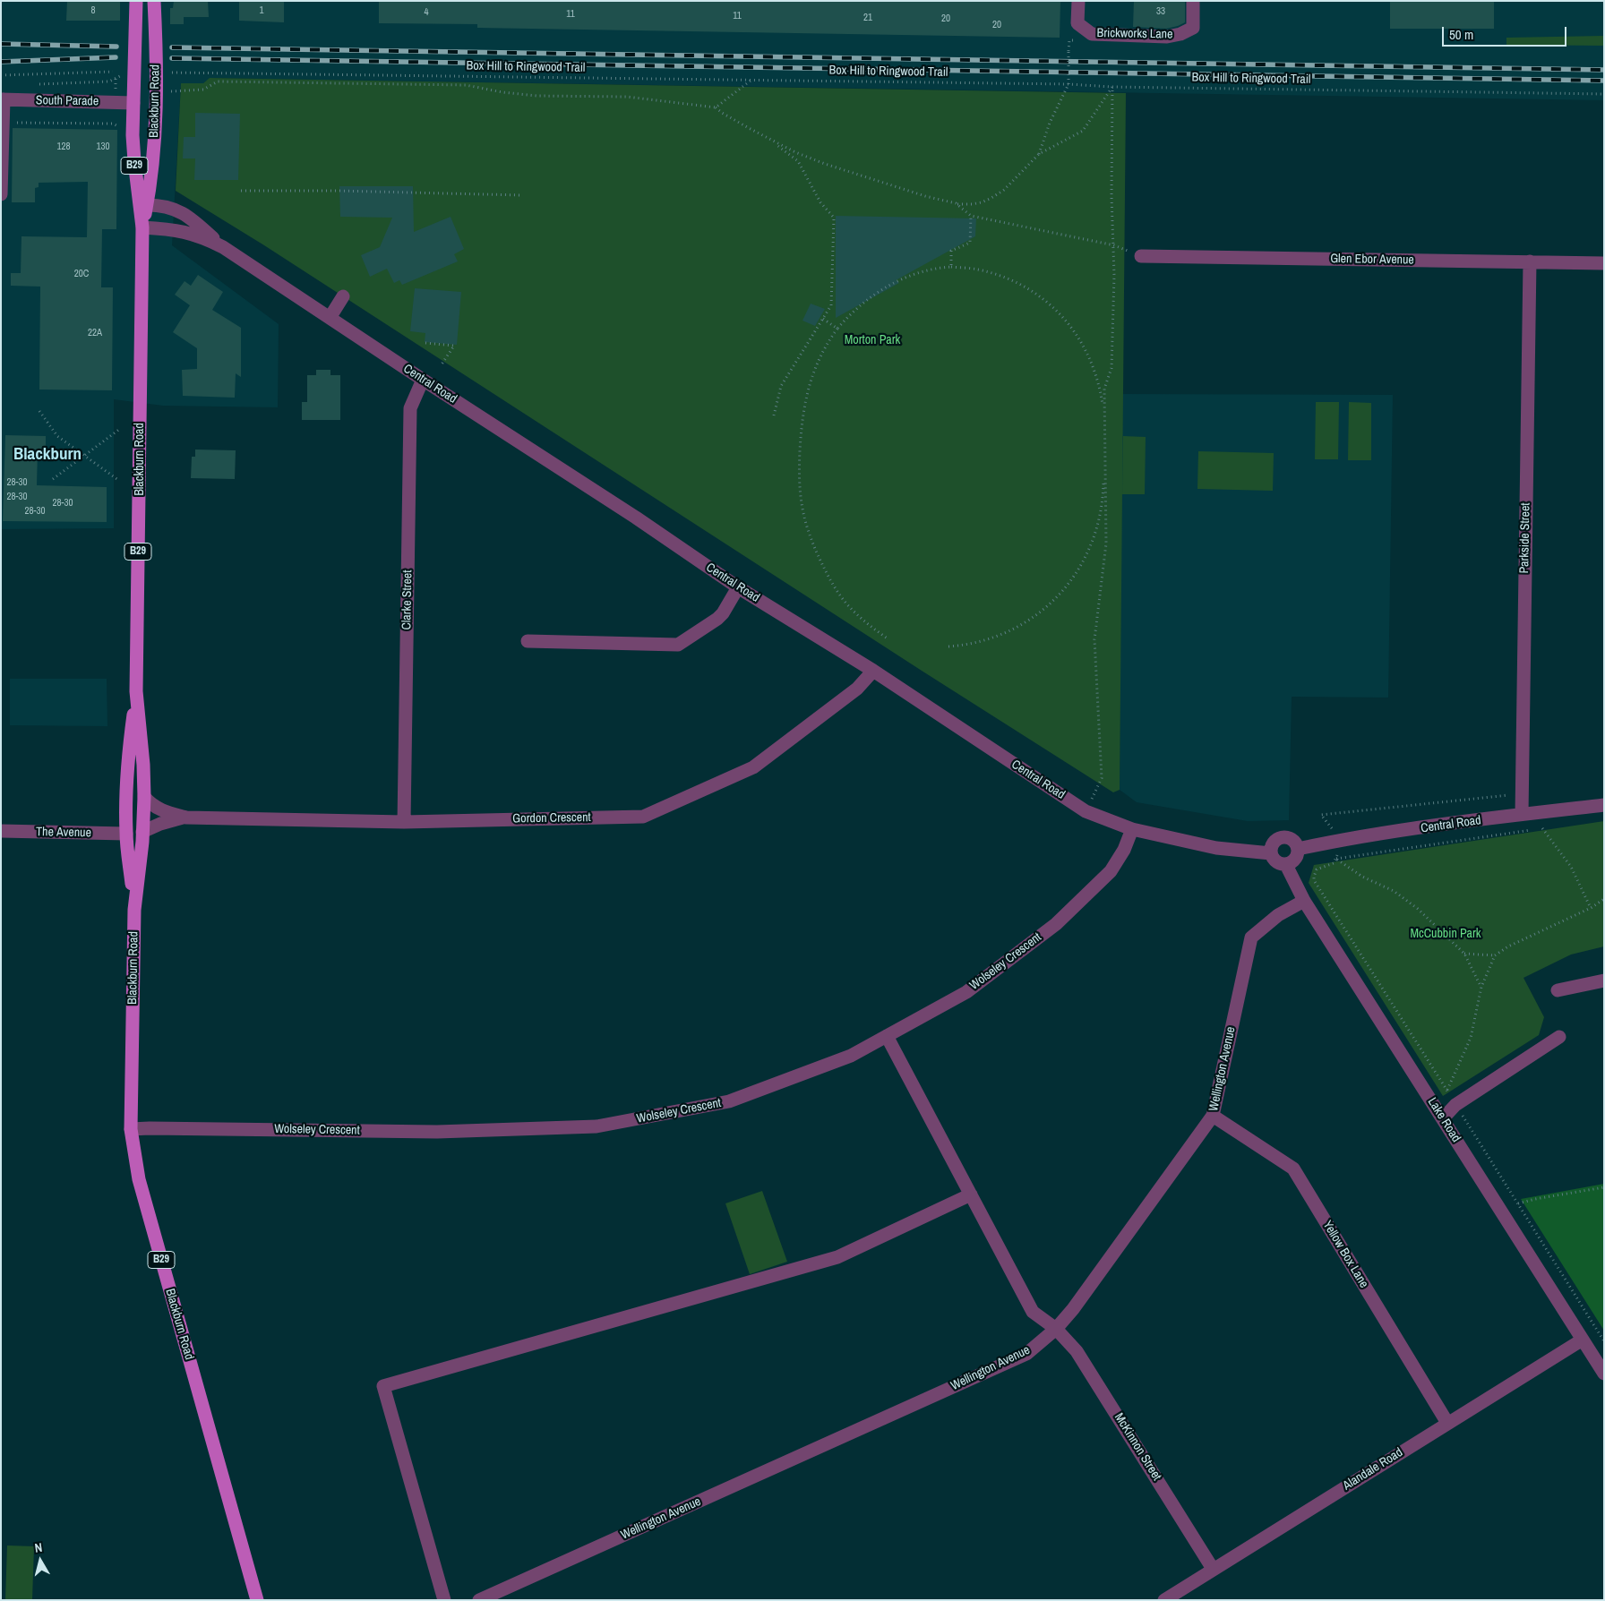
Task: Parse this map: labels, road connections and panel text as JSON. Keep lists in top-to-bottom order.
{
  "streets": {
    "main road": ["Blackburn Road", "B29"],
    "street": [
      "Brickworks Lane",
      "South Parade",
      "Glen Ebor Avenue",
      "Central Road",
      "Parkside Street",
      "Clarke Street",
      "Gordon Crescent",
      "The Avenue",
      "Wolseley Crescent",
      "Wellington Avenue",
      "Lake Road",
      "Yellow Box Lane",
      "McKinnon Street",
      "Alandale Road"
    ],
    "path": ["Box Hill to Ringwood Trail"]
  },
  "crossings": [
    ["South Parade", "Blackburn Road"],
    ["Blackburn Road", "Central Road"],
    ["Blackburn Road", "Gordon Crescent"],
    ["Blackburn Road", "The Avenue"],
    ["Blackburn Road", "Wolseley Crescent"],
    ["Glen Ebor Avenue", "Parkside Street"],
    ["Central Road", "Parkside Street"],
    ["Central Road", "Clarke Street"],
    ["Central Road", "Gordon Crescent"],
    ["Central Road", "Wolseley Crescent"],
    ["Central Road", "Lake Road"],
    ["Clarke Street", "Gordon Crescent"],
    ["Wolseley Crescent", "McKinnon Street"],
    ["Wellington Avenue", "Lake Road"],
    ["Wellington Avenue", "Yellow Box Lane"],
    ["Wellington Avenue", "McKinnon Street"],
    ["Lake Road", "Alandale Road"],
    ["Yellow Box Lane", "Alandale Road"],
    ["McKinnon Street", "Alandale Road"]
  ],
  "districts": ["Blackburn"],
  "parks": ["Morton Park", "McCubbin Park"],
  "house_numbers": [
    "8",
    "1",
    "33",
    "4",
    "11",
    "11",
    "21",
    "20",
    "20",
    "128",
    "130",
    "20C",
    "22A",
    "28-30",
    "28-30",
    "28-30",
    "28-30"
  ],
  "scale_bar": "50 m",
  "north": "top"
}
